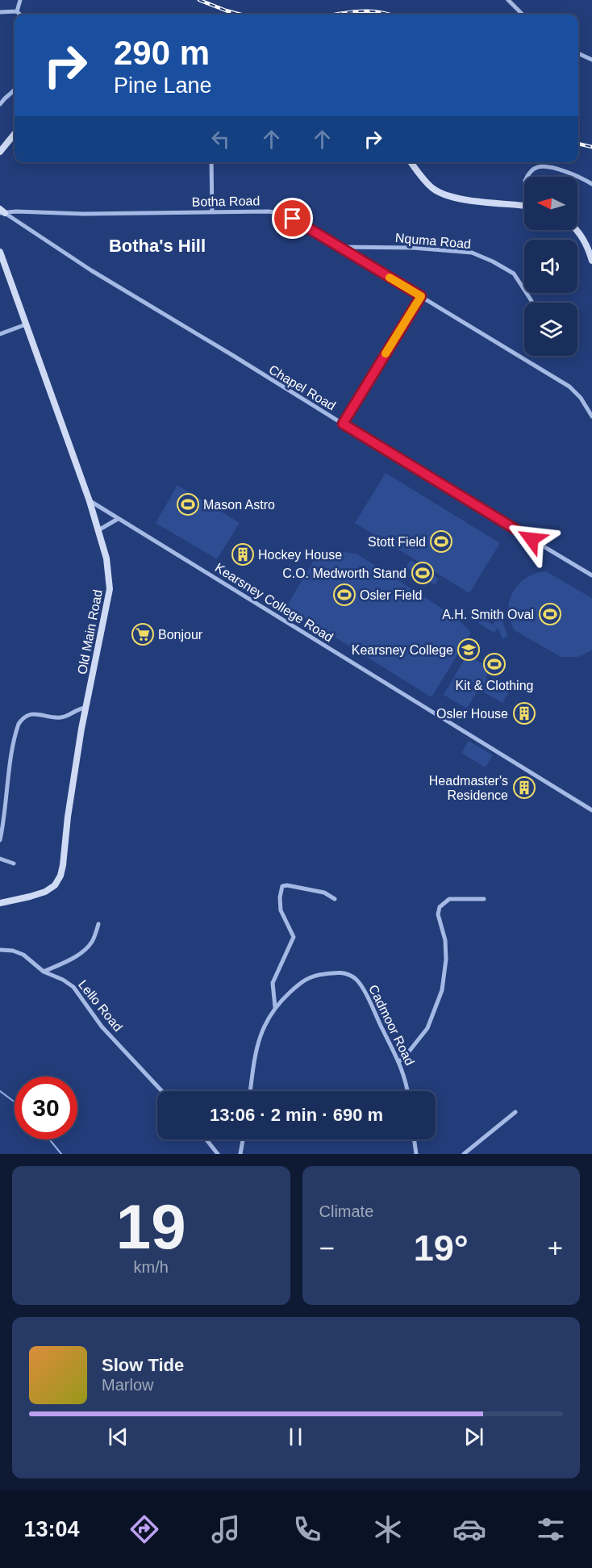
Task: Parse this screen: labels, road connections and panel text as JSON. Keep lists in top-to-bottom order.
{
  "streets": {
    "main road": ["Old Main Road"],
    "street": [
      "Botha Road",
      "Nquma Road",
      "Chapel Road",
      "Kearsney College Road",
      "Lello Road",
      "Cadmoor Road"
    ]
  },
  "crossings": [
    ["Botha Road", "Nquma Road"],
    ["Botha Road", "Chapel Road"],
    ["Kearsney College Road", "Old Main Road"]
  ],
  "districts": ["Botha's Hill"],
  "places": {
    "sports": [
      "Mason Astro",
      "Stott Field",
      "C.O. Medworth Stand",
      "Osler Field",
      "A.H. Smith Oval",
      "Kit & Clothing"
    ],
    "building": ["Hockey House", "Osler House", "Headmaster's Residence"],
    "supermarket": ["Bonjour"],
    "school or university": ["Kearsney College"]
  },
  "north": "left",
  "page": {
    "turn": ["290 m", "Pine Lane"],
    "limit": "30",
    "trip": "13:06 · 2 min · 690 m",
    "tile": [
      ["19", "km/h"],
      "Climate"
    ],
    "heat": ["−", "19°", "+"],
    "song": ["Slow Tide", "Marlow"],
    "tabs": "13:04"
  }
}
